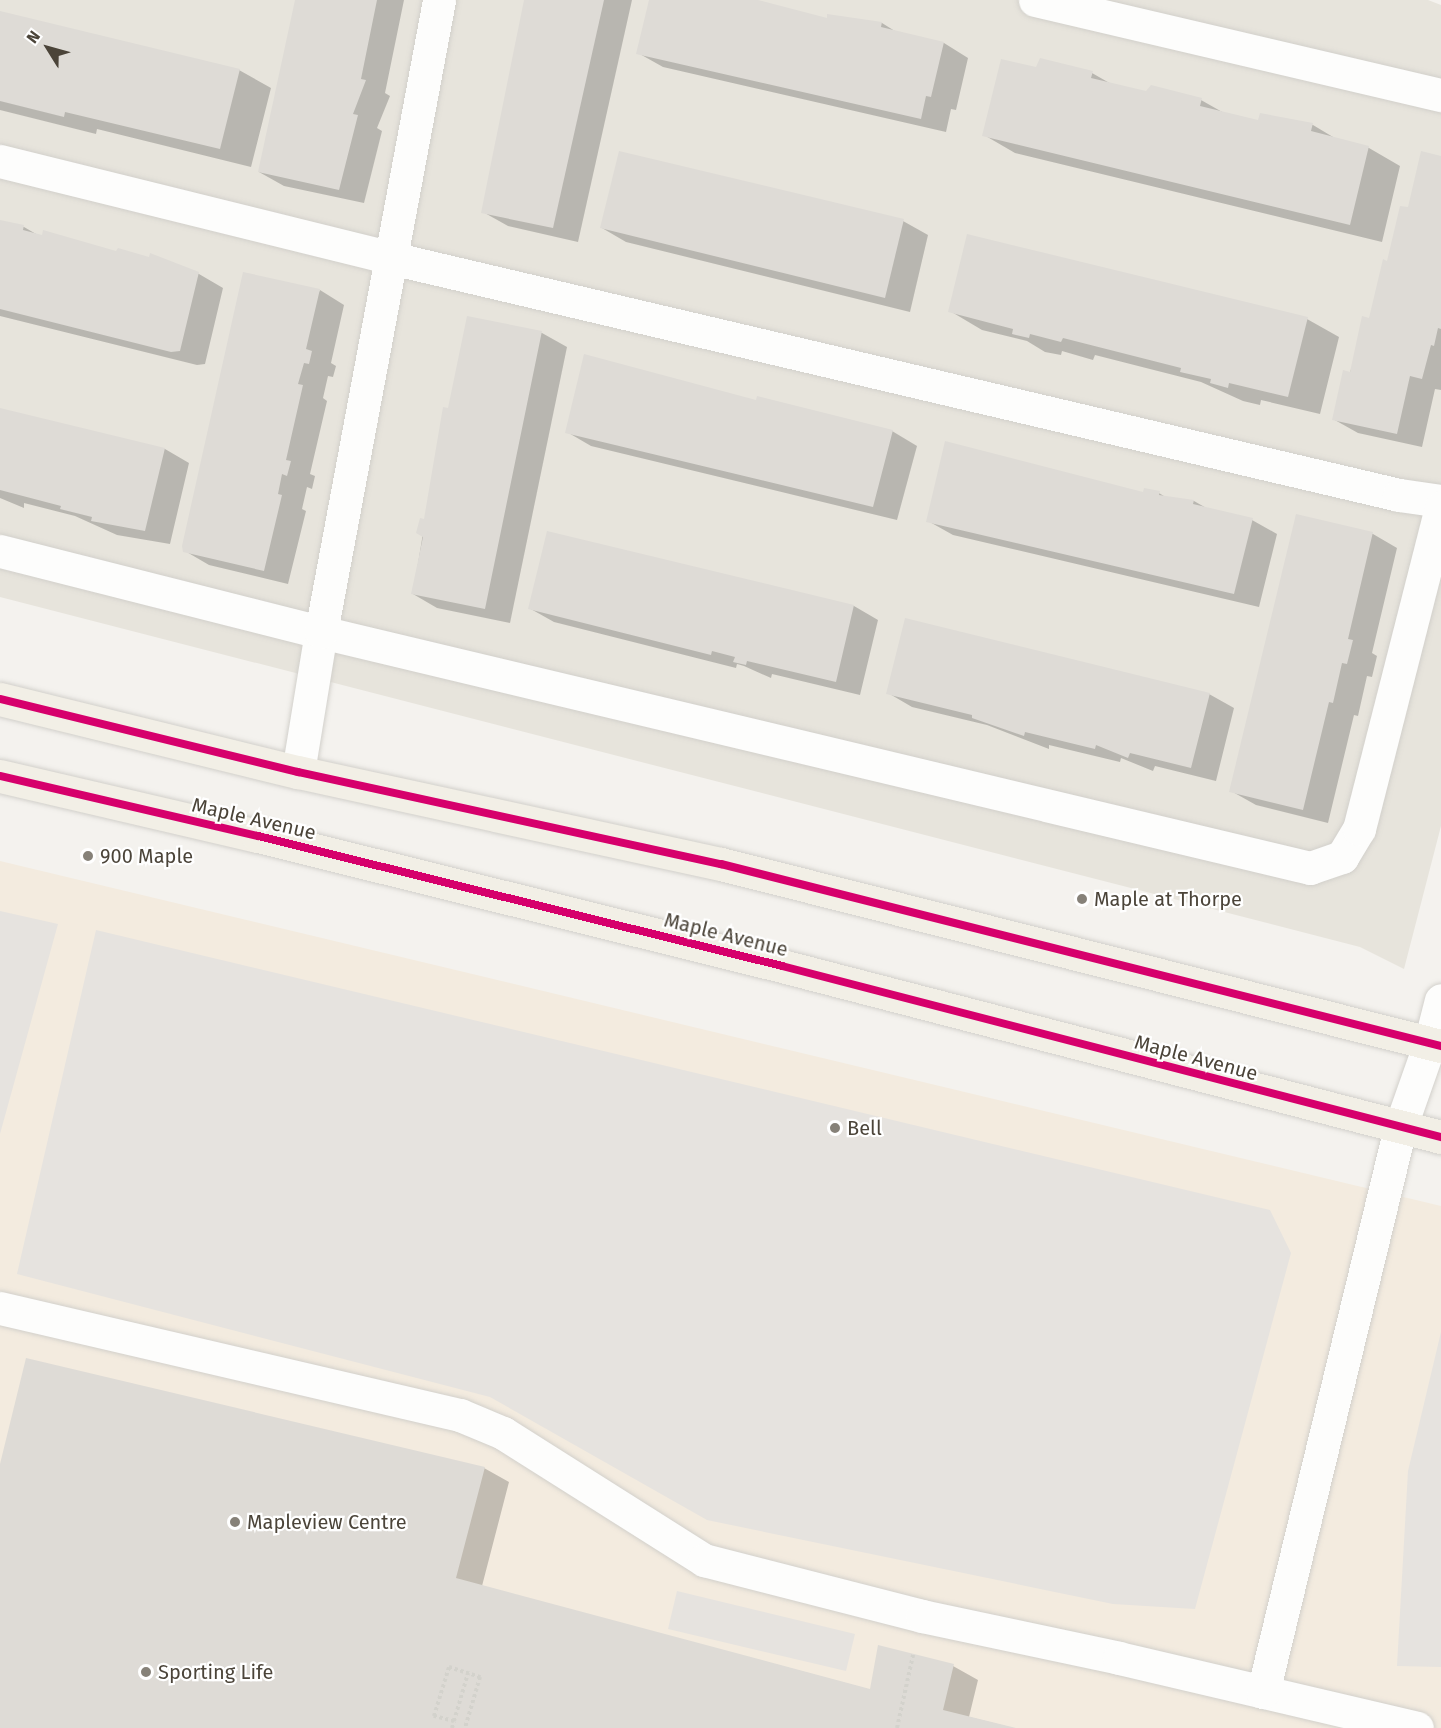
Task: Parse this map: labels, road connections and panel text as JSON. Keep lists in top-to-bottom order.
{
  "streets": {
    "main road": ["Maple Avenue"]
  },
  "places": [
    "900 Maple",
    "Maple at Thorpe",
    "Bell",
    "Mapleview Centre",
    "Sporting Life"
  ],
  "north": "top left"
}
